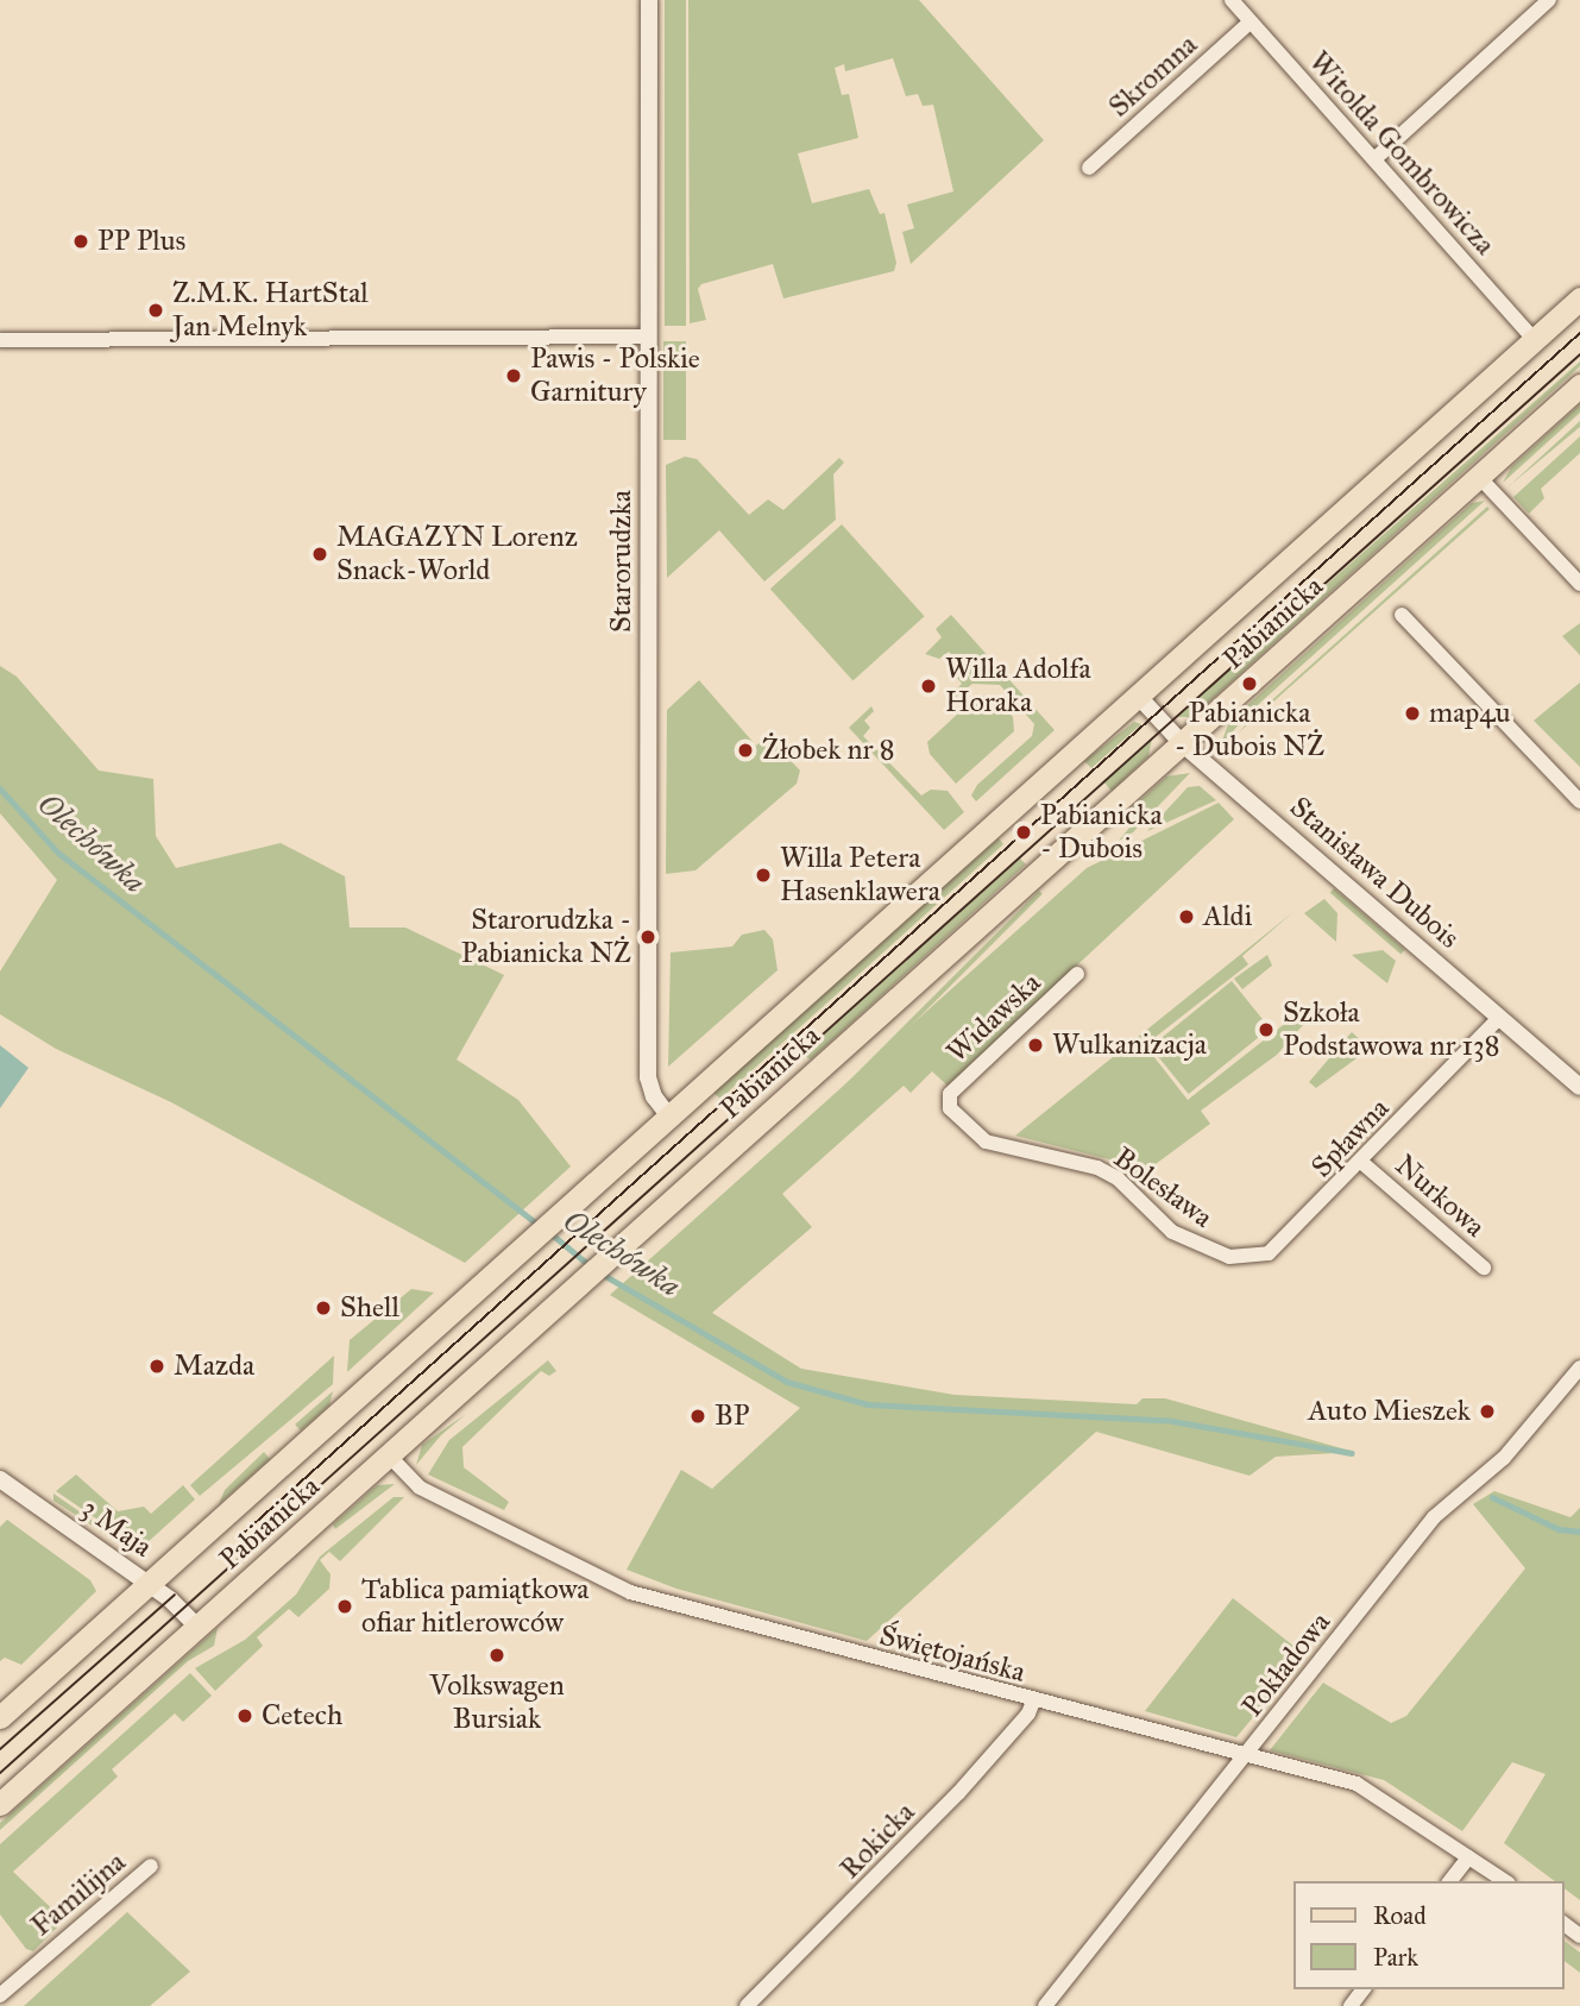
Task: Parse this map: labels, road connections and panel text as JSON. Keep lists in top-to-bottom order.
{
  "streets": {
    "main road": ["Pabianicka"],
    "street": [
      "Skromna",
      "Witolda Gombrowicza",
      "Starorudzka",
      "Stanisława Dubois",
      "Widawska",
      "Spławna",
      "Bolesława",
      "Nurkowa",
      "3 Maja",
      "Świętojańska",
      "Pokładowa",
      "Rokicka",
      "Familijna"
    ]
  },
  "crossings": [
    ["Skromna", "Witolda Gombrowicza"],
    ["Witolda Gombrowicza", "Pabianicka"],
    ["Starorudzka", "Pabianicka"],
    ["Pabianicka", "Stanisława Dubois"],
    ["Pabianicka", "3 Maja"],
    ["Pabianicka", "Świętojańska"],
    ["Stanisława Dubois", "Spławna"],
    ["Widawska", "Bolesława"],
    ["Spławna", "Bolesława"],
    ["Spławna", "Nurkowa"],
    ["Świętojańska", "Pokładowa"],
    ["Świętojańska", "Rokicka"]
  ],
  "water": ["Olechówka"],
  "places": [
    "PP Plus",
    "Z.M.K. HartStal Jan Melnyk",
    "Pawis - Polskie Garnitury",
    "MAGAZYN Lorenz Snack-World",
    "Pabianicka - Dubois NŻ",
    "Willa Adolfa Horaka",
    "map4u",
    "Żłobek nr 8",
    "Pabianicka - Dubois",
    "Willa Petera Hasenklawera",
    "Aldi",
    "Starorudzka - Pabianicka NŻ",
    "Szkoła Podstawowa nr 138",
    "Wulkanizacja",
    "Shell",
    "Mazda",
    "Auto Mieszek",
    "BP",
    "Tablica pamiątkowa ofiar hitlerowców",
    "Volkswagen Bursiak",
    "Cetech"
  ],
  "legend": ["Road", "Park"]
}
